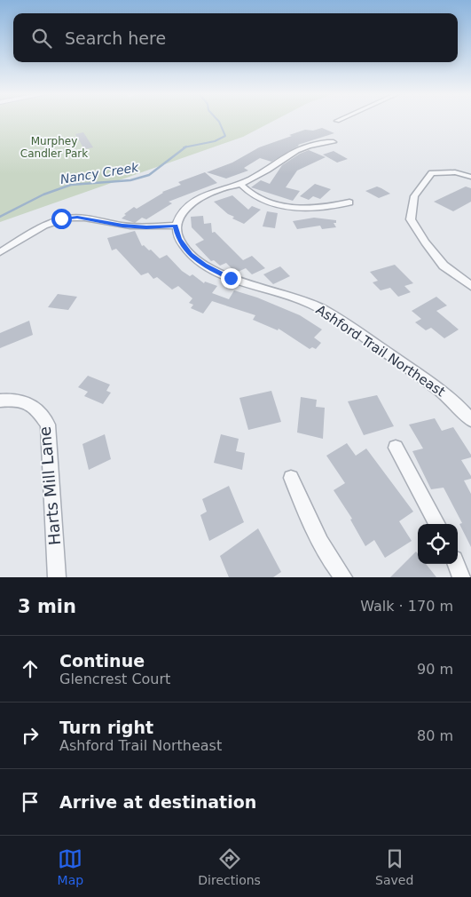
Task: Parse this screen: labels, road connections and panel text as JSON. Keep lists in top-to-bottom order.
{
  "streets": {
    "street": ["Ashford Trail Northeast", "Harts Mill Lane"]
  },
  "water": ["Nancy Creek"],
  "parks": ["Murphey Candler Park"],
  "page": {
    "search": "Search here",
    "heading": ["3 min", "Walk · 170 m"],
    "list": [
      ["Continue", "Glencrest Court", "90 m"],
      ["Turn right", "Ashford Trail Northeast", "80 m"],
      "Arrive at destination"
    ],
    "nav": ["Map", "Directions", "Saved"]
  }
}
